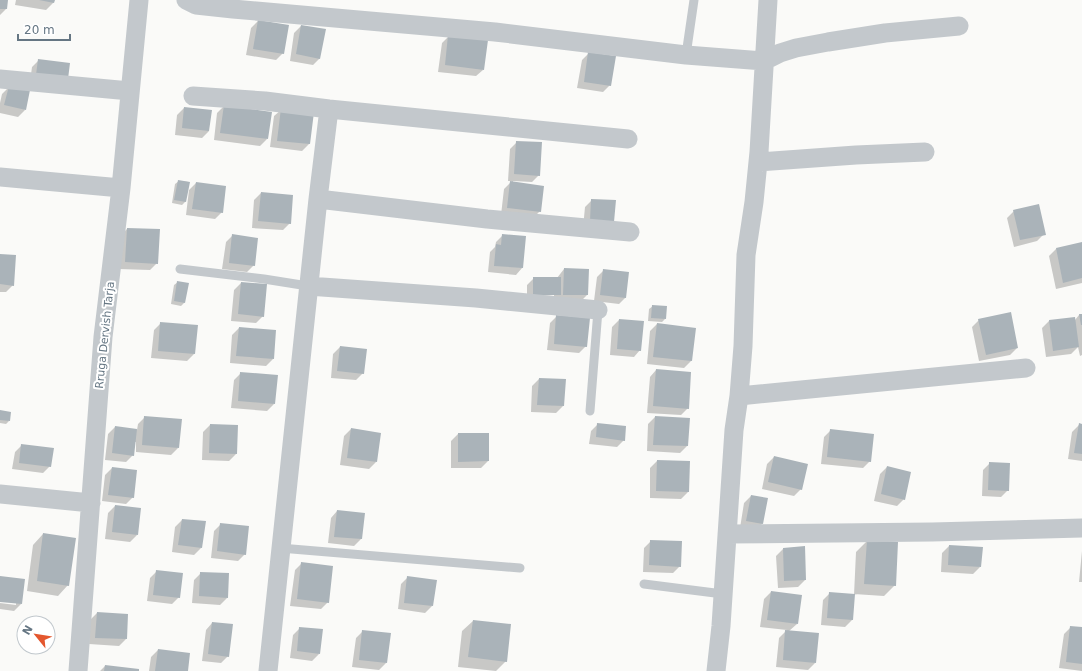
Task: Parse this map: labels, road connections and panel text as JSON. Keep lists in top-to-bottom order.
{
  "streets": {
    "street": ["Rruga Dervish Tarja"]
  },
  "scale_bar": "20 m",
  "north": "top left"
}
